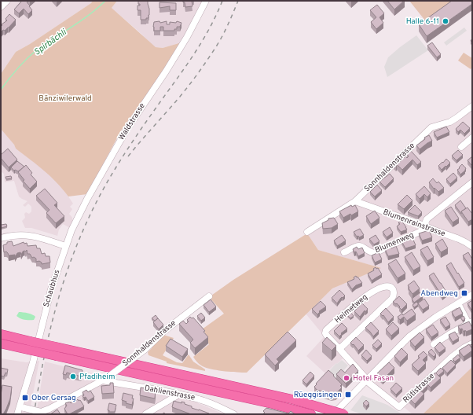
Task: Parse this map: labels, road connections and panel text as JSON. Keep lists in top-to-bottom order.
{
  "streets": {
    "street": [
      "Waldstrasse",
      "Sonnhaldenstrasse",
      "Blumenrainstrasse",
      "Blumenweg",
      "Schaubhus",
      "Heimetweg",
      "Rütistrasse",
      "Dahlienstrasse"
    ]
  },
  "crossings": [
    ["Waldstrasse", "Schaubhus"],
    ["Sonnhaldenstrasse", "Blumenrainstrasse"],
    ["Sonnhaldenstrasse", "Schaubhus"],
    ["Sonnhaldenstrasse", "Dahlienstrasse"],
    ["Blumenrainstrasse", "Blumenweg"],
    ["Heimetweg", "Rütistrasse"]
  ],
  "water": ["Spirbächli"],
  "parks": ["Bänziwilerwald"],
  "places": {
    "other": ["Halle 6-11", "Pfadiheim", "Hotel Fasan"],
    "transit": ["Abendweg", "Rüeggisingen", "Ober Gersag"]
  }
}
